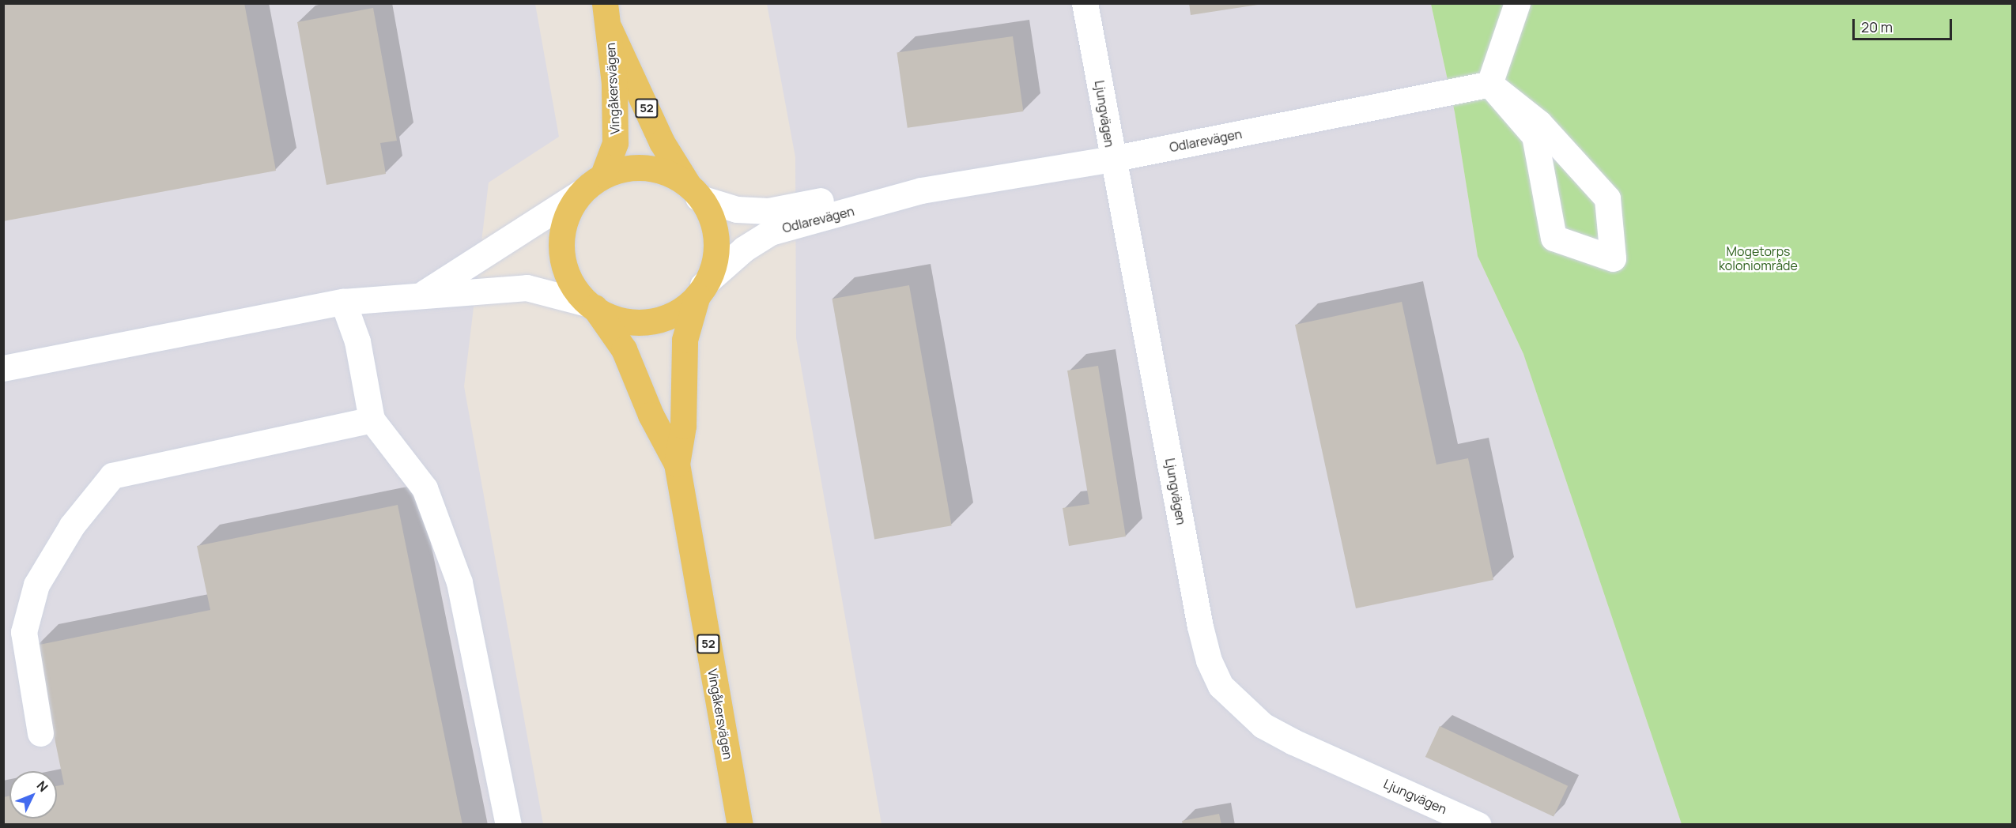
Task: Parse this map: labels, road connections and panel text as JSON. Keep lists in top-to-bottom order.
{
  "streets": {
    "main road": ["Vingåkersvägen", "52"],
    "street": ["Ljungvägen", "Odlarevägen"]
  },
  "crossings": [
    ["Vingåkersvägen", "52"],
    ["Vingåkersvägen", "Odlarevägen"],
    ["52", "Odlarevägen"],
    ["Ljungvägen", "Odlarevägen"]
  ],
  "parks": ["Mogetorps koloniområde"],
  "scale_bar": "20 m",
  "north": "top right"
}
